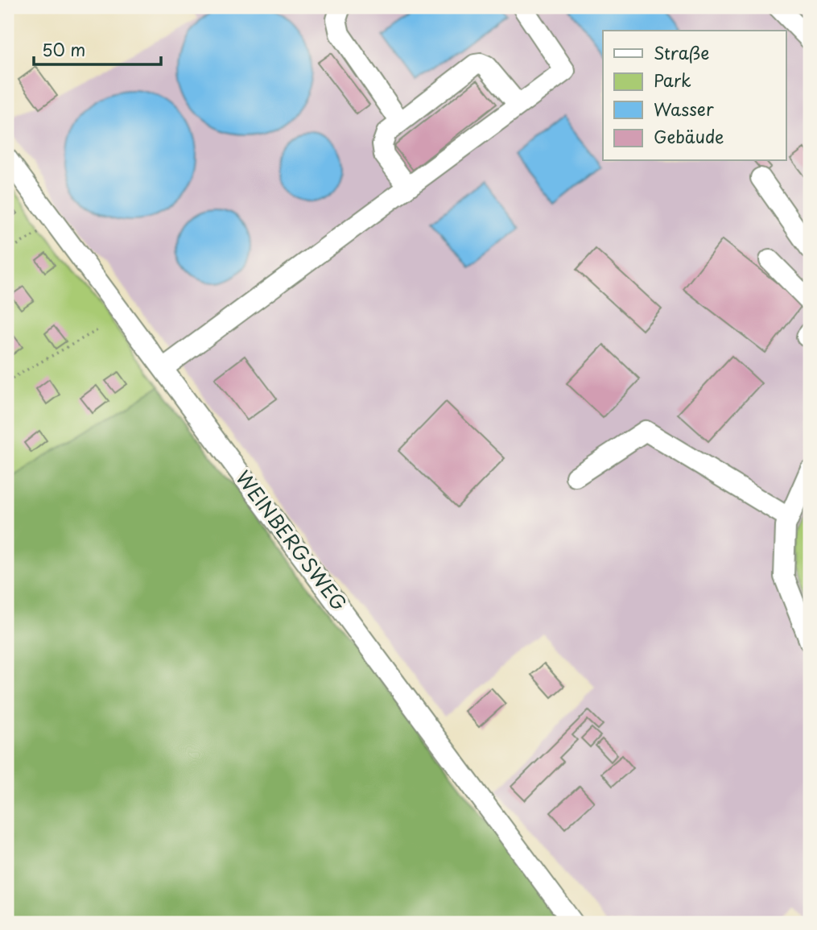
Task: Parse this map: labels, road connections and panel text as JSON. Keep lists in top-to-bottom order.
{
  "streets": {
    "street": ["WEINBERGSWEG"]
  },
  "legend": [
    "Straße",
    "Park",
    "Wasser",
    "Gebäude"
  ],
  "scale_bar": "50 m"
}
